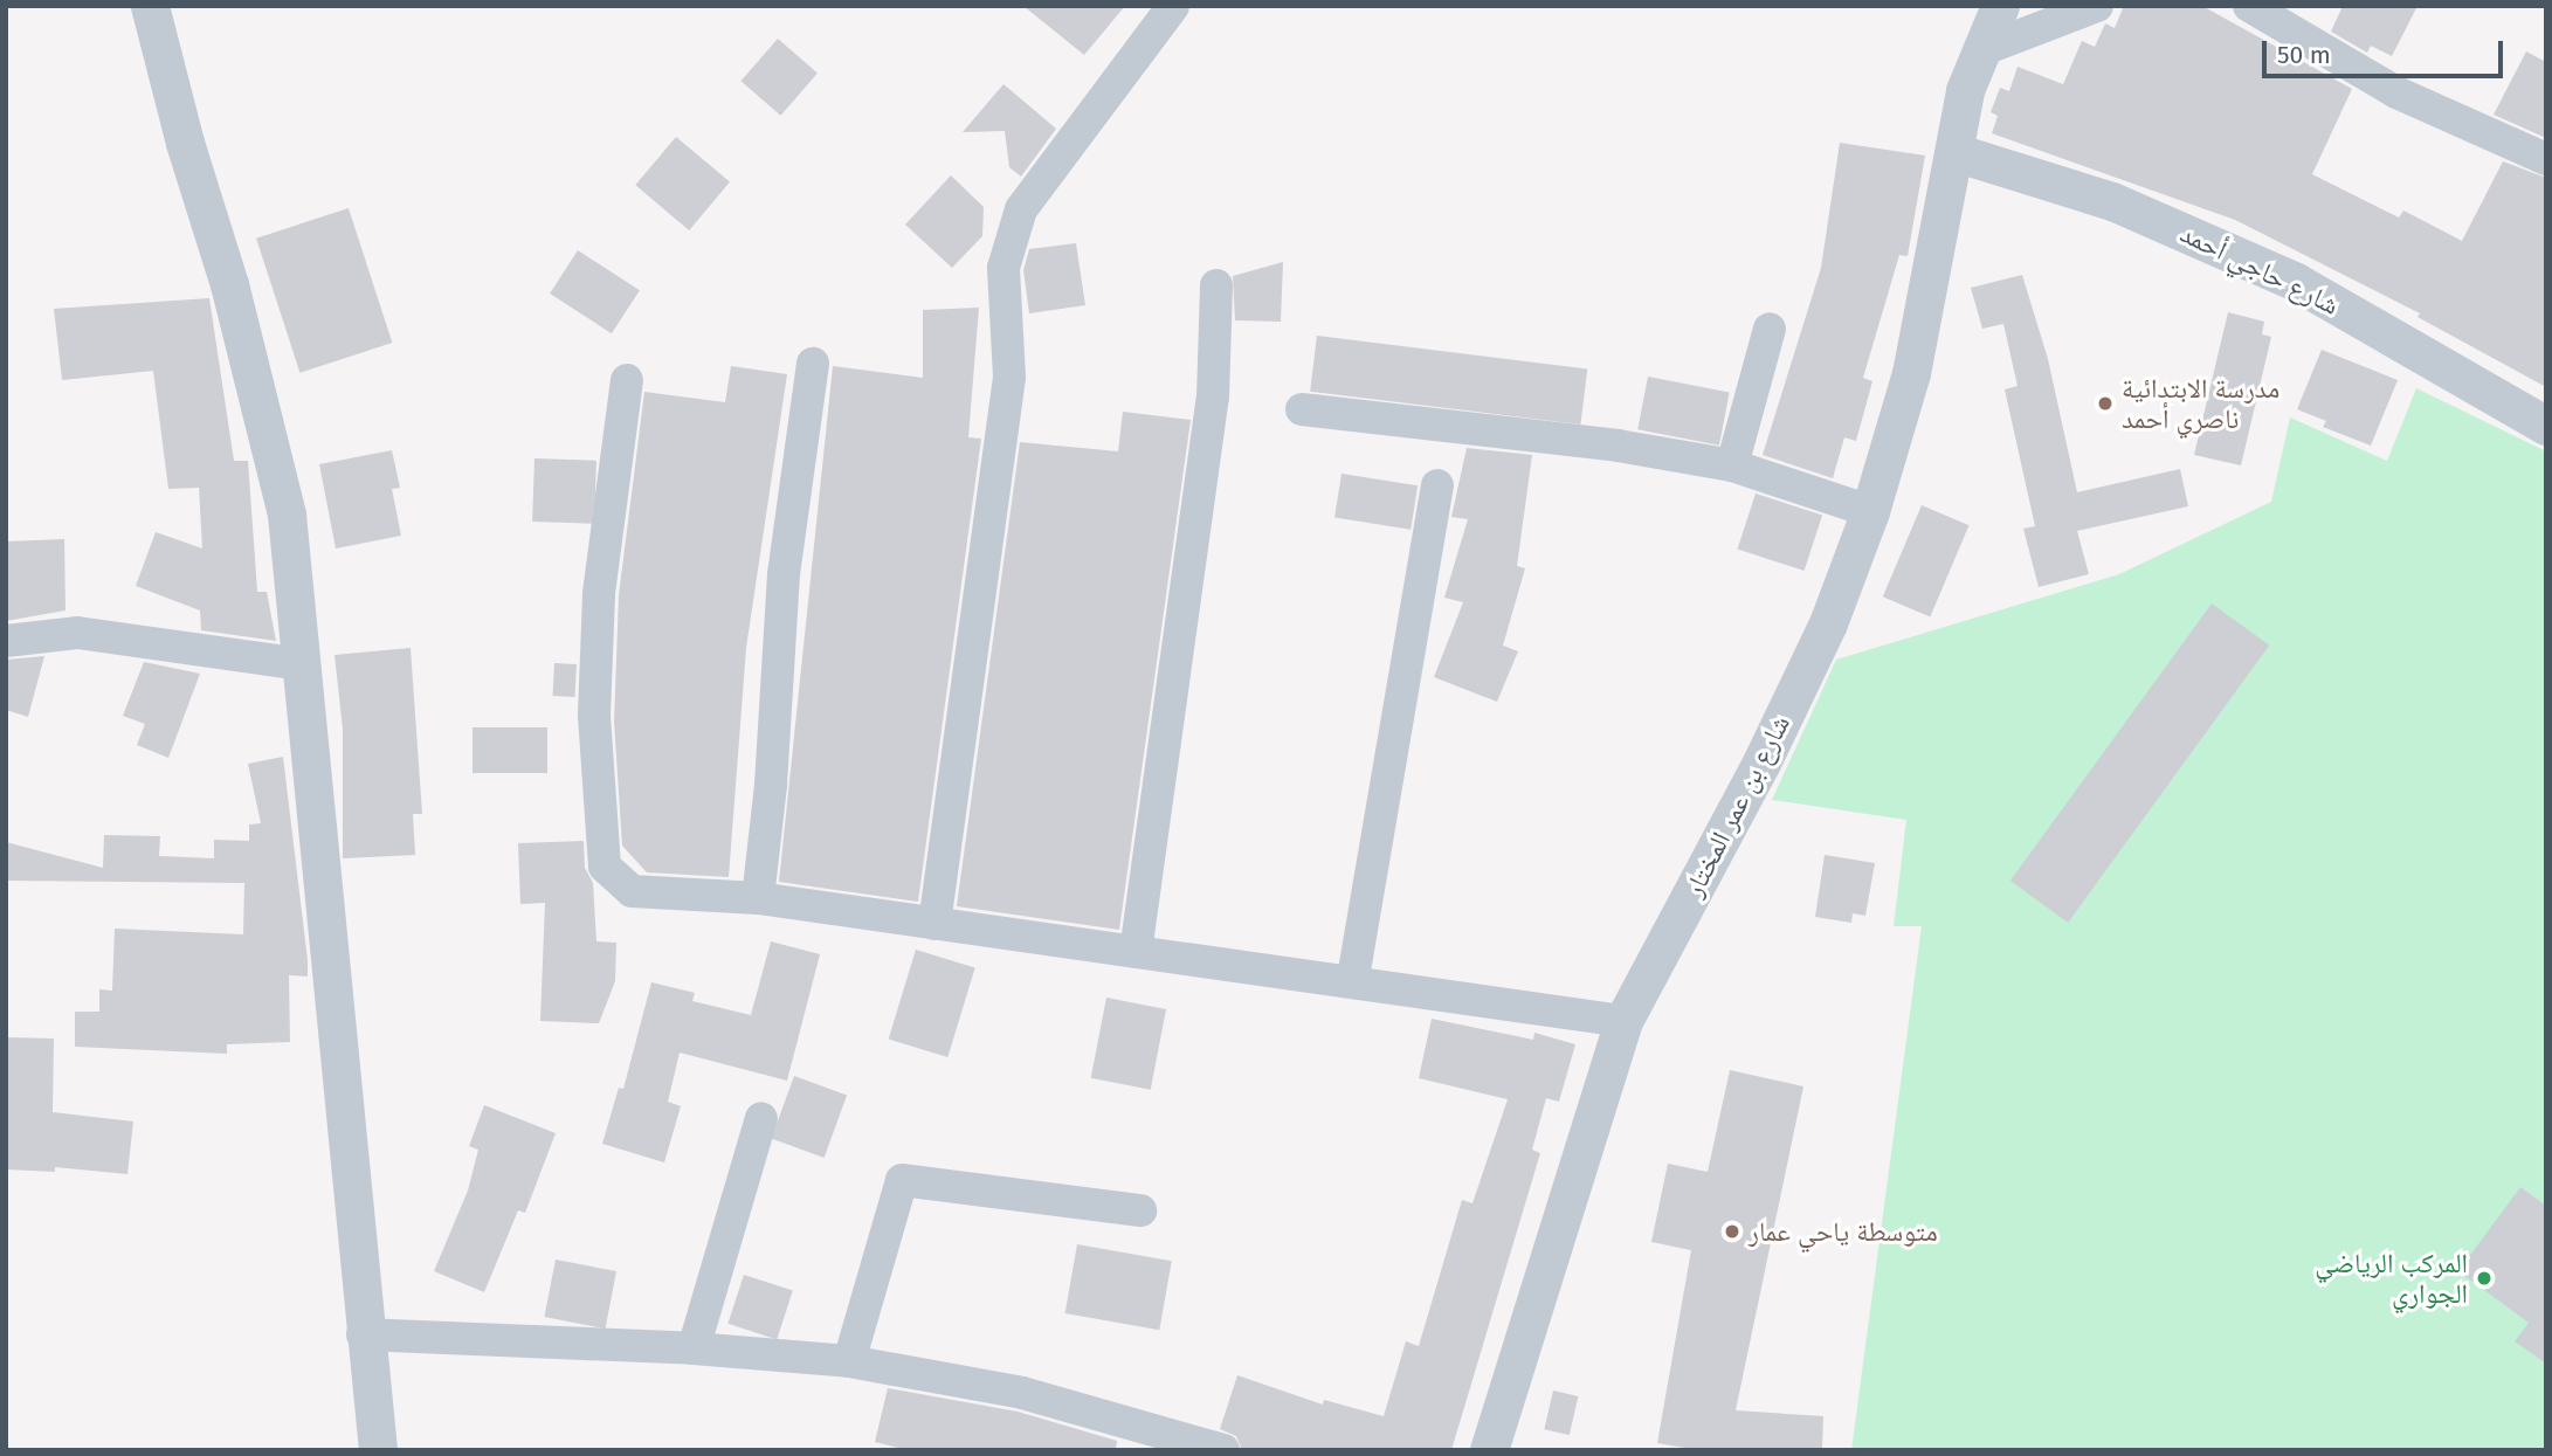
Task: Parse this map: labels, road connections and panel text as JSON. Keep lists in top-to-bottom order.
{
  "streets": {
    "street": ["شارع حاجي أحمد", "شارع بن عمر المختار"]
  },
  "crossings": [
    ["شارع حاجي أحمد", "شارع بن عمر المختار"]
  ],
  "places": ["مدرسة الابتدائية ناصري أحمد", "متوسطة ياحي عمار", "المركب الرياضي الجواري"],
  "scale_bar": "50 m"
}
